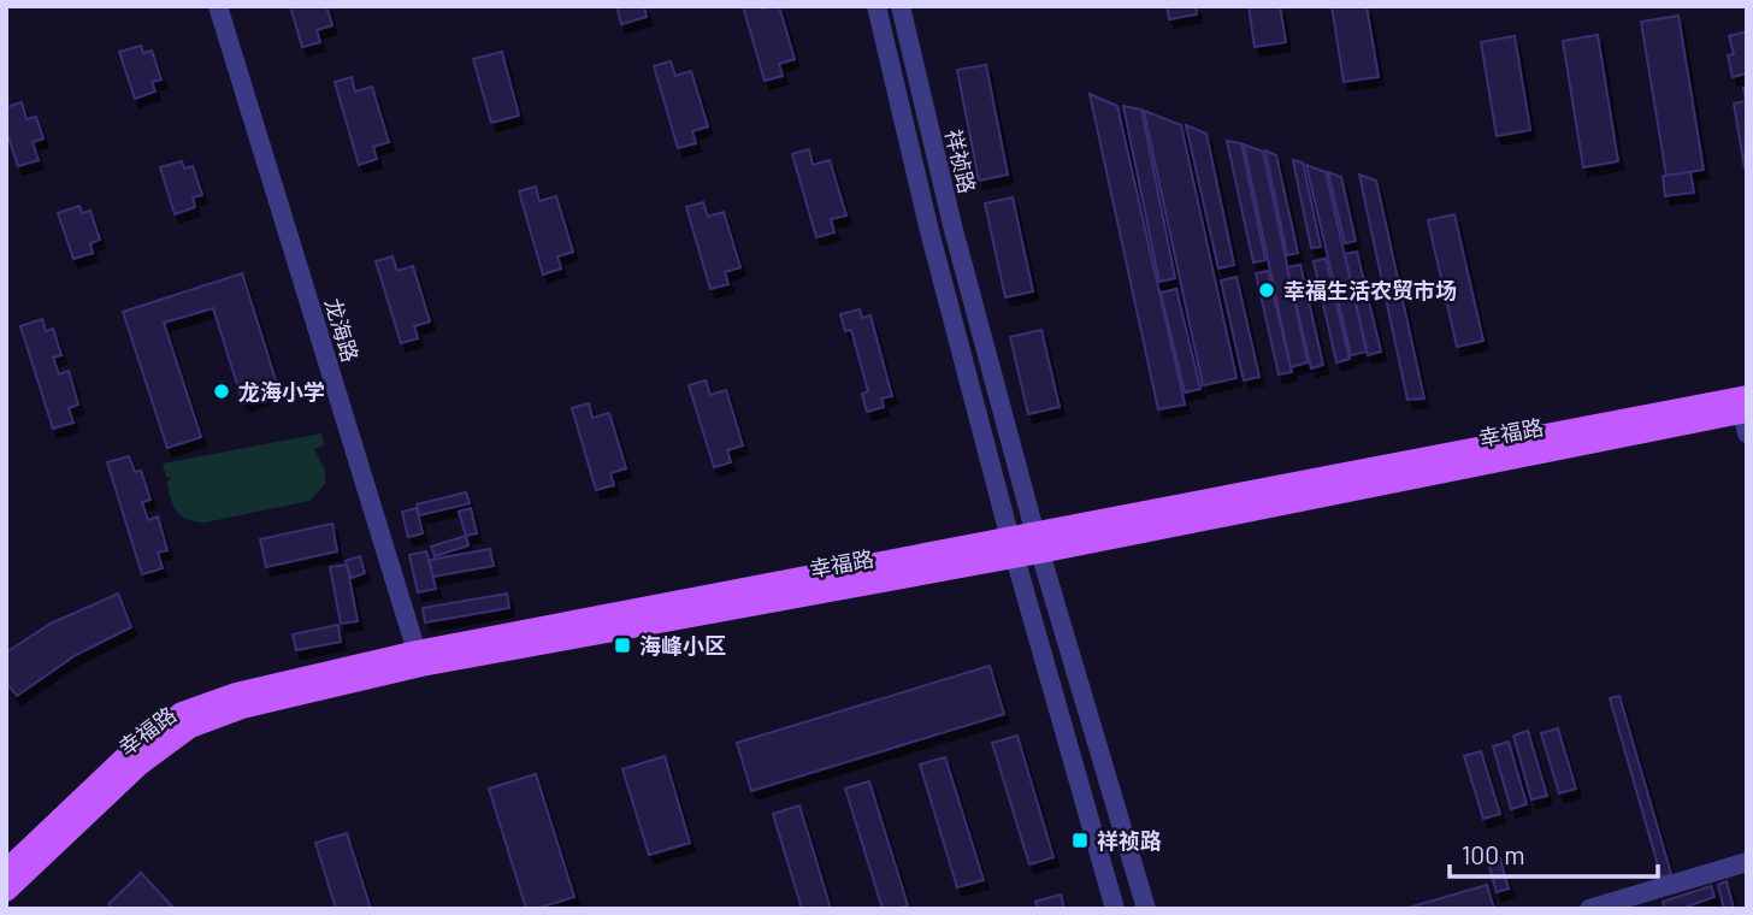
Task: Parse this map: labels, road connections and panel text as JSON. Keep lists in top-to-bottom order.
{
  "streets": {
    "main road": ["幸福路"],
    "street": ["祥祯路", "龙海路"]
  },
  "crossings": [
    ["祥祯路", "幸福路"],
    ["龙海路", "幸福路"]
  ],
  "places": {
    "other": ["幸福生活农贸市场", "龙海小学"],
    "transit": ["海峰小区", "祥祯路"]
  },
  "scale_bar": "100 m"
}
